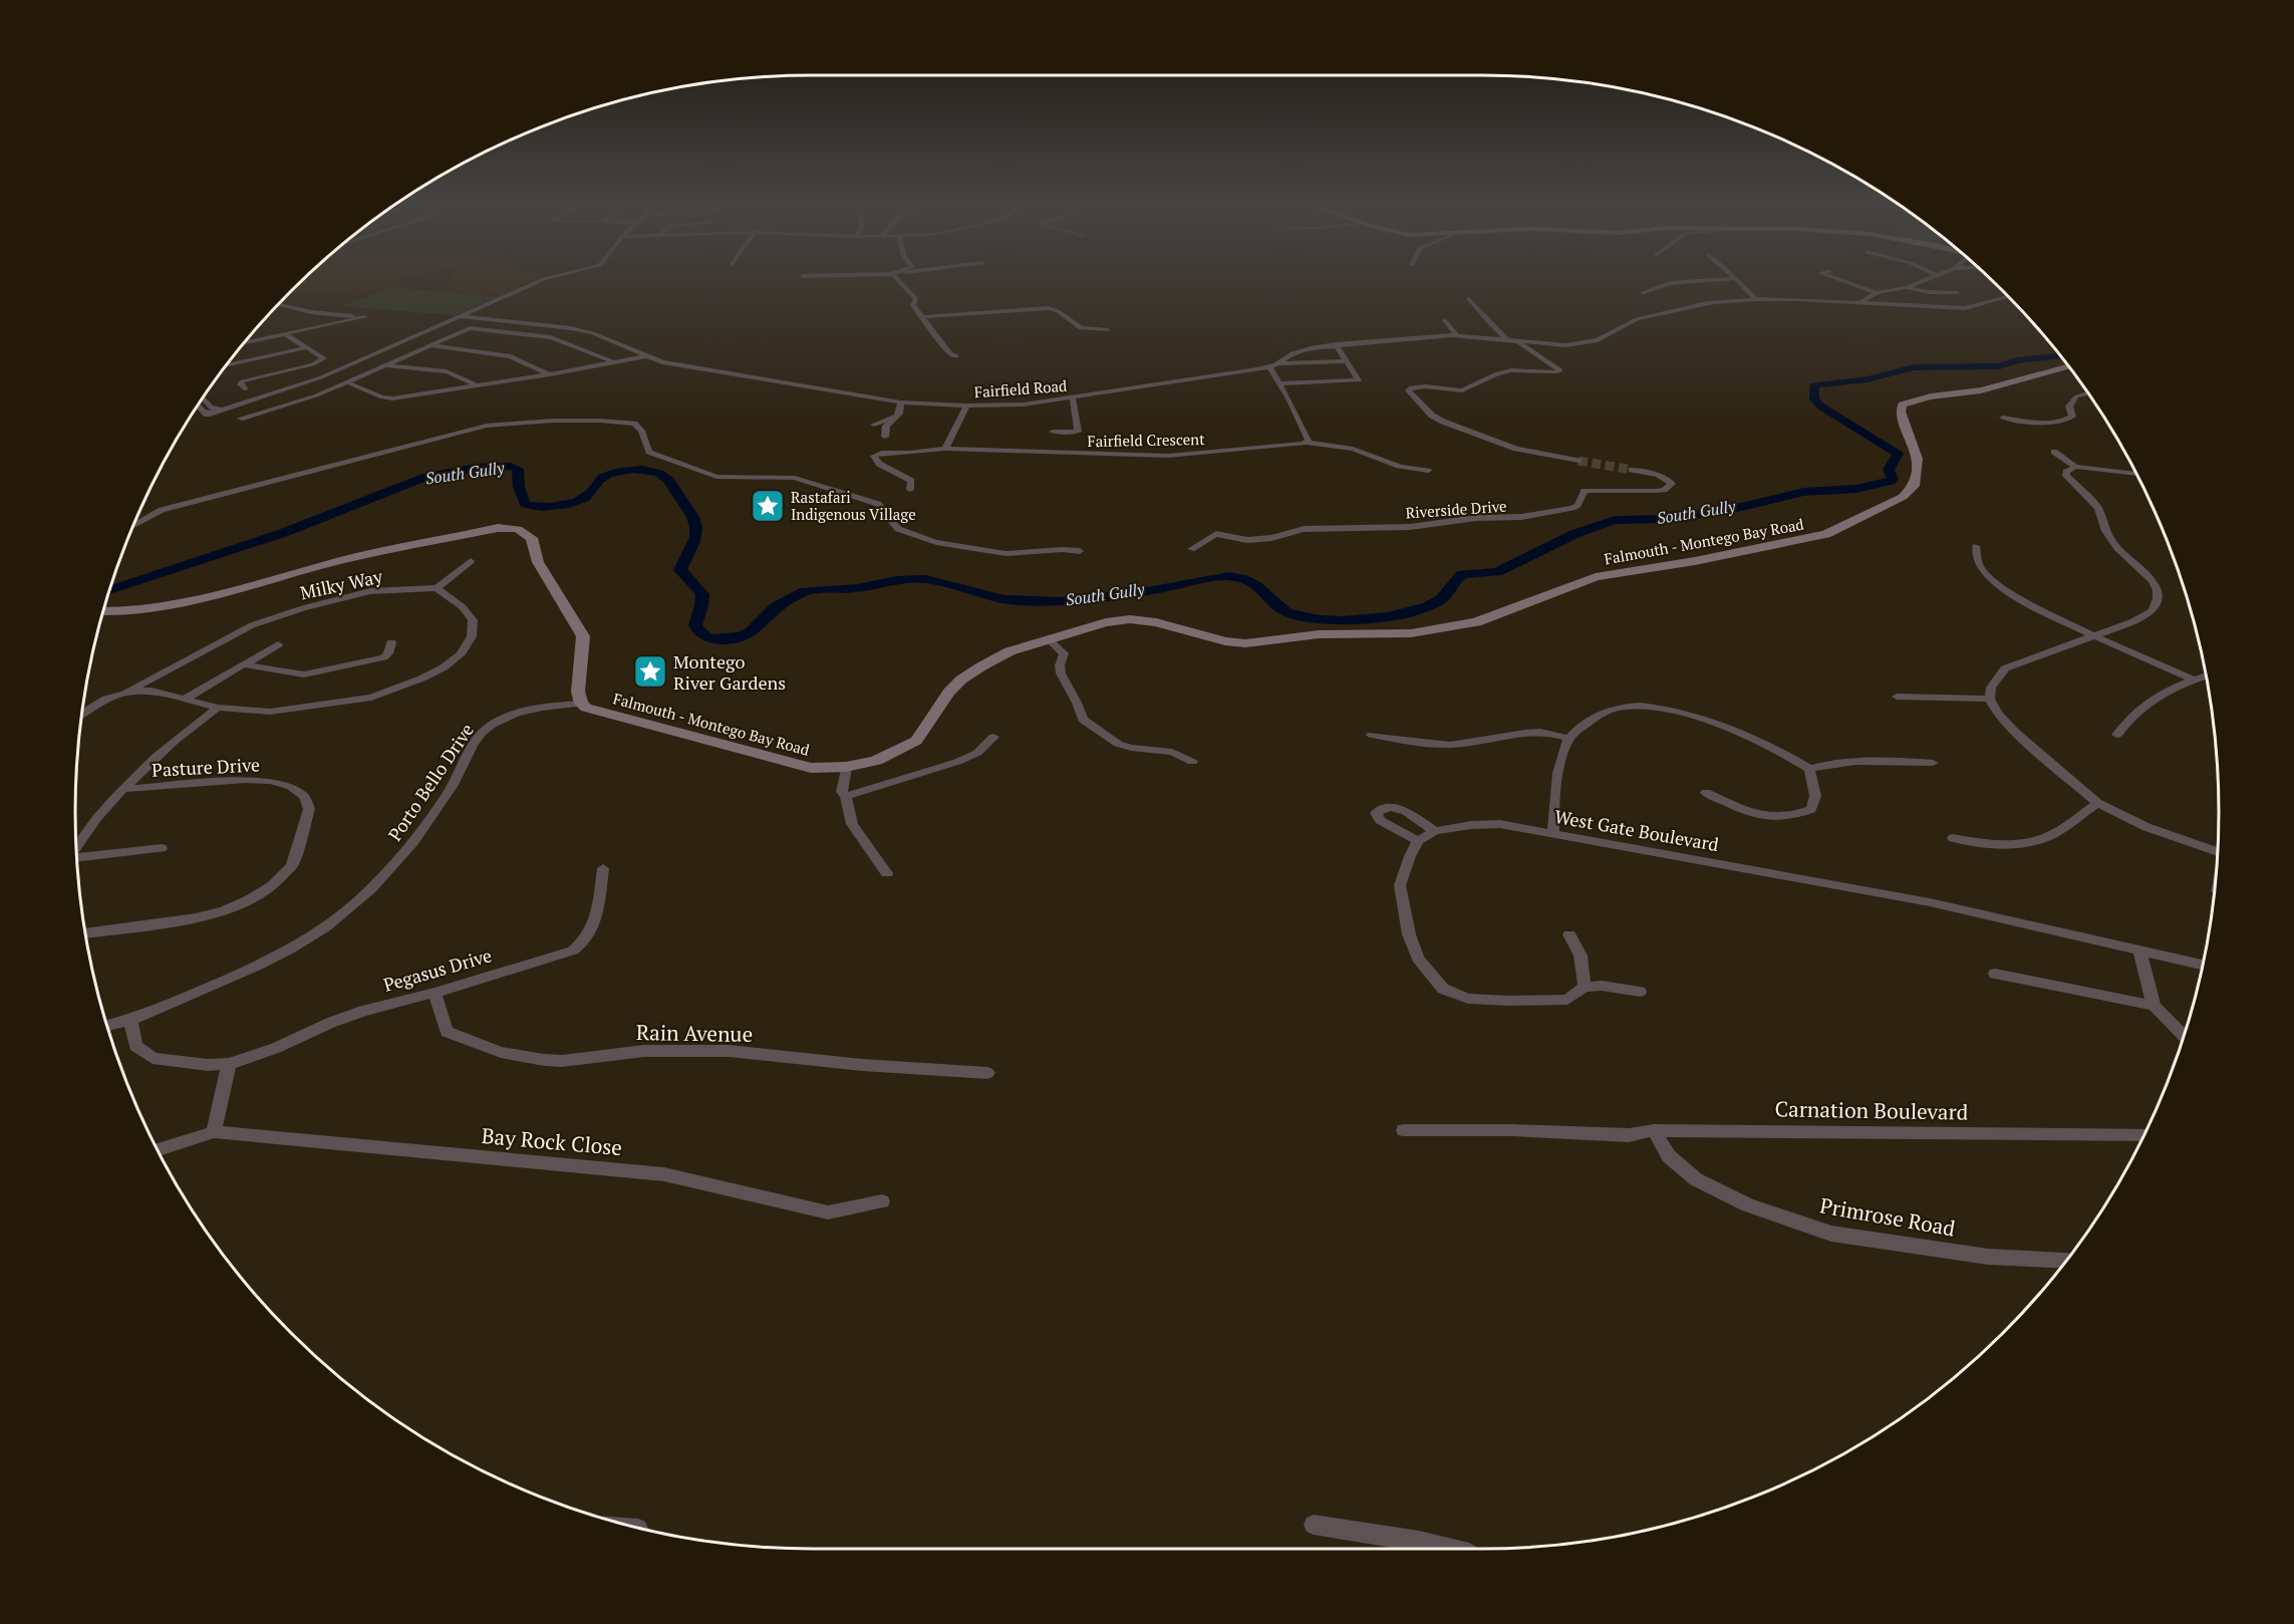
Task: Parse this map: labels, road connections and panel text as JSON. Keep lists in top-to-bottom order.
{
  "streets": {
    "main road": ["Falmouth - Montego Bay Road"],
    "street": [
      "Fairfield Road",
      "Fairfield Crescent",
      "Riverside Drive",
      "Milky Way",
      "Pasture Drive",
      "Porto Bello Drive",
      "West Gate Boulevard",
      "Pegasus Drive",
      "Rain Avenue",
      "Carnation Boulevard",
      "Bay Rock Close",
      "Primrose Road"
    ]
  },
  "crossings": [
    ["Falmouth - Montego Bay Road", "Porto Bello Drive"],
    ["Porto Bello Drive", "Pegasus Drive"],
    ["Pegasus Drive", "Rain Avenue"],
    ["Carnation Boulevard", "Primrose Road"]
  ],
  "water": ["South Gully"],
  "places": {
    "place": ["Rastafari Indigenous Village", "Montego River Gardens"]
  }
}
